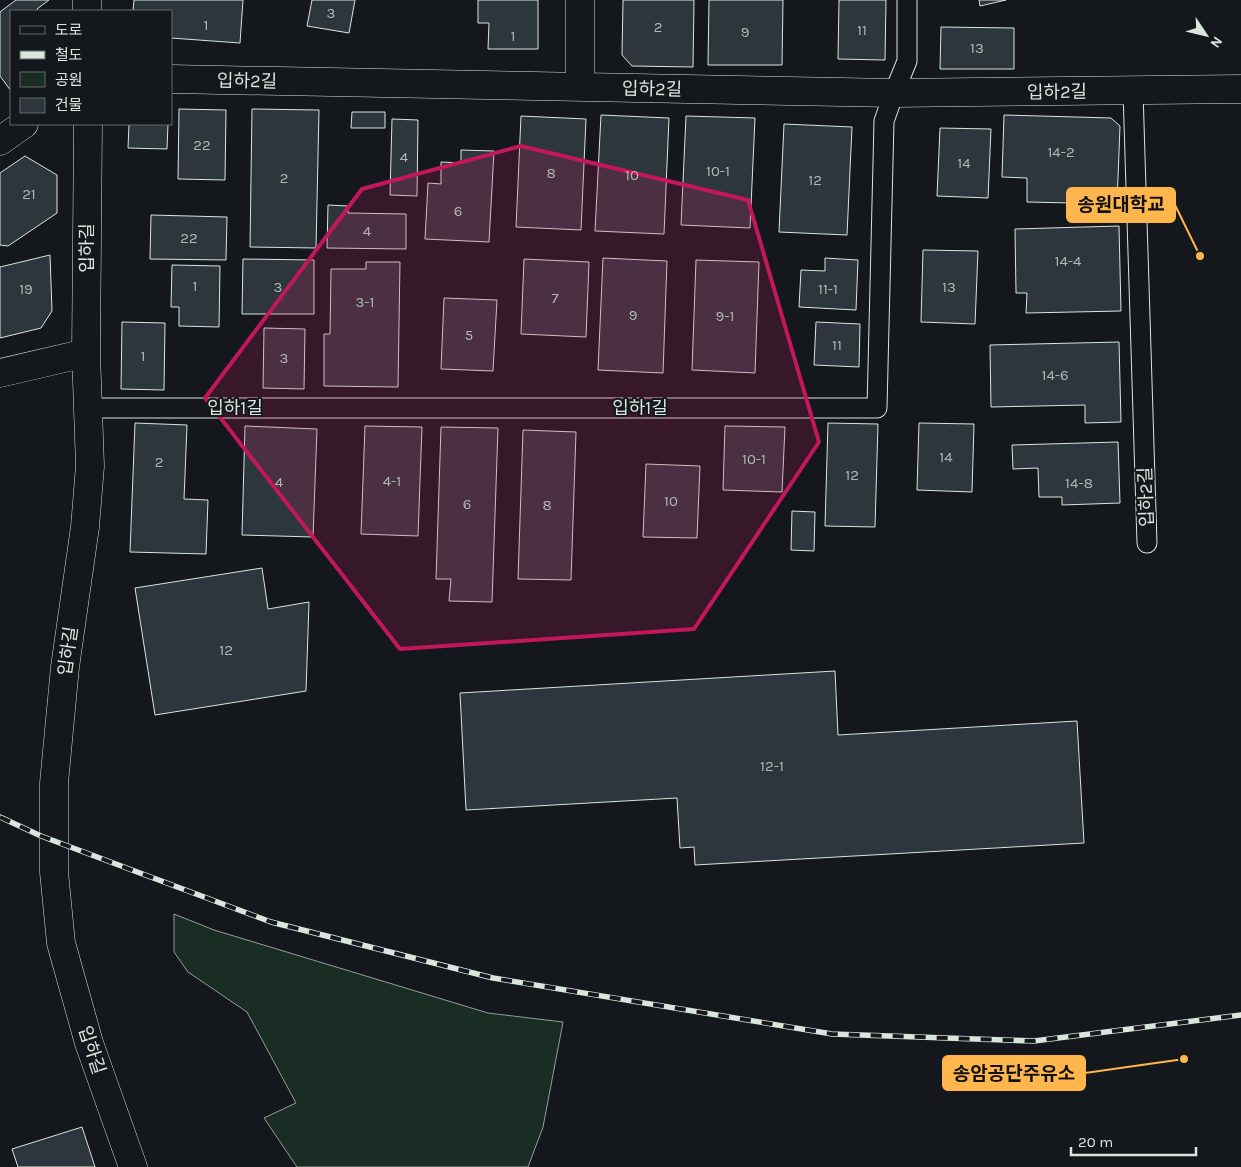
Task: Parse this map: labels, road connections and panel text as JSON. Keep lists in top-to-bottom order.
{
  "streets": {
    "street": ["입하2길", "입하길"],
    "lane": ["입하1길"]
  },
  "crossings": [
    ["입하2길", "입하1길"],
    ["입하길", "입하1길"]
  ],
  "places": ["송원대학교", "송암공단주유소"],
  "house_numbers": [
    "3",
    "1",
    "2",
    "11",
    "9",
    "1",
    "13",
    "22",
    "14-2",
    "4",
    "14",
    "10-1",
    "8",
    "10",
    "2",
    "12",
    "21",
    "6",
    "4",
    "22",
    "14-4",
    "1",
    "3",
    "13",
    "19",
    "11-1",
    "7",
    "3-1",
    "9",
    "9-1",
    "5",
    "11",
    "1",
    "3",
    "14-6",
    "14",
    "10-1",
    "2",
    "12",
    "4-1",
    "4",
    "14-8",
    "10",
    "6",
    "8",
    "12",
    "12-1"
  ],
  "legend": [
    "도로",
    "철도",
    "공원",
    "건물"
  ],
  "scale_bar": "20 m",
  "north": "bottom right"
}
